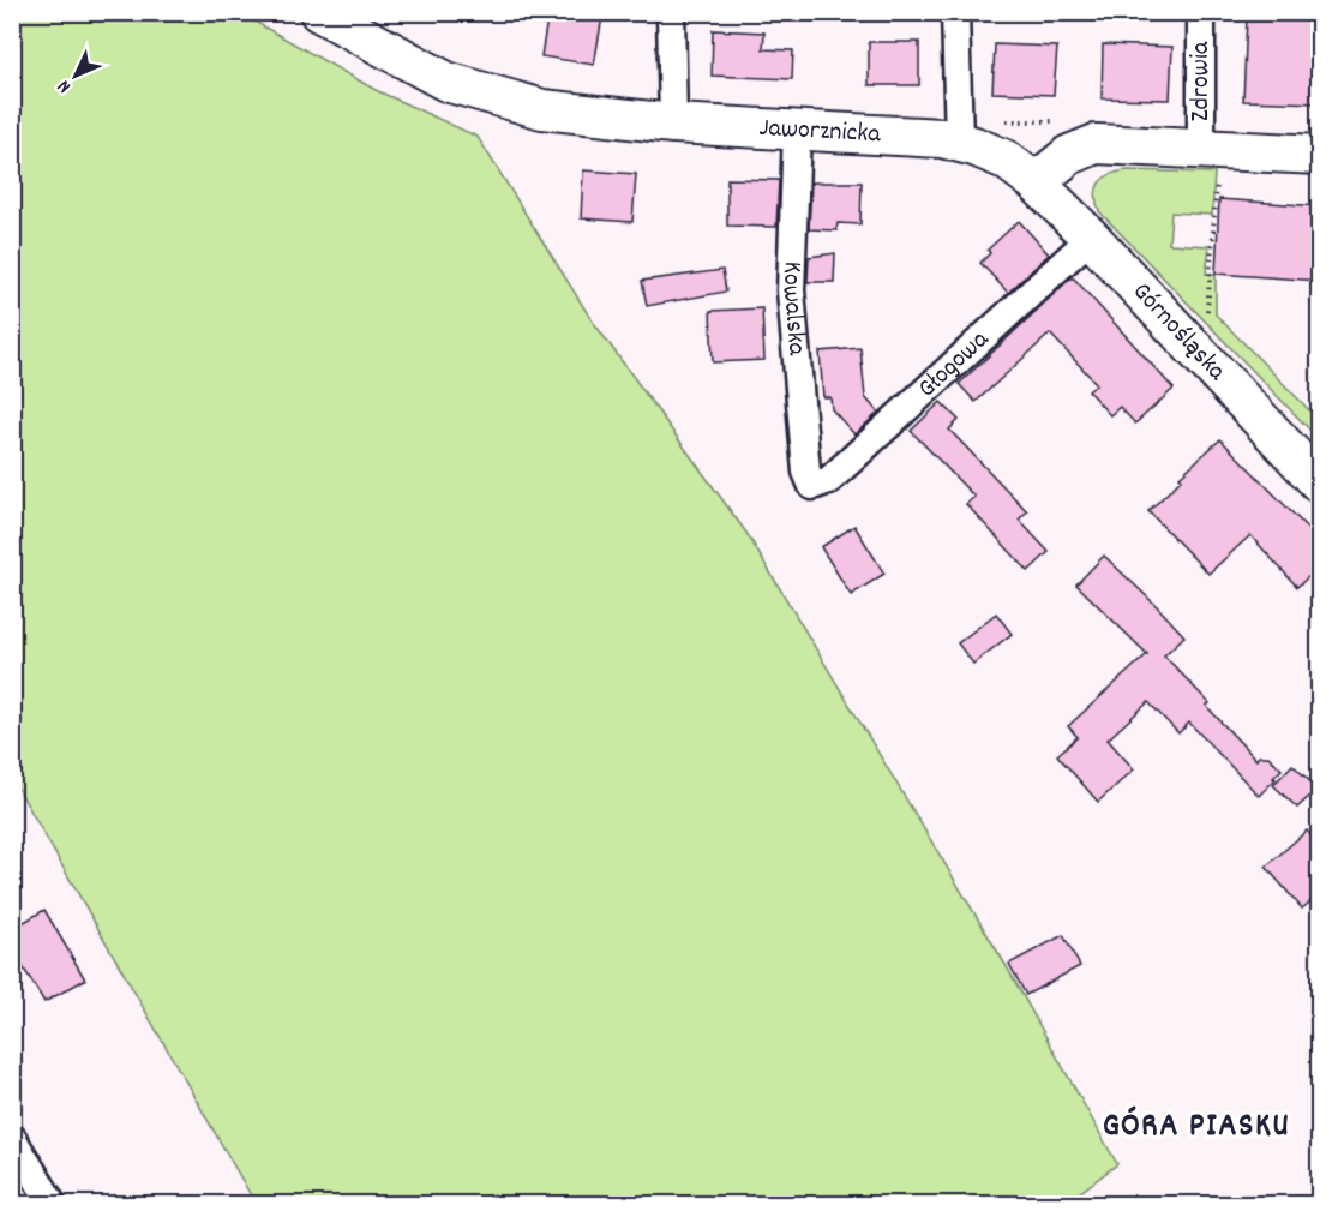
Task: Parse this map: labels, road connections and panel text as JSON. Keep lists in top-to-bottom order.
{
  "streets": {
    "street": [
      "Zdrowia",
      "Jaworznicka",
      "Kowalska",
      "Górnośląska",
      "Głogowa"
    ]
  },
  "crossings": [
    ["Jaworznicka", "Kowalska"],
    ["Jaworznicka", "Górnośląska"],
    ["Kowalska", "Głogowa"],
    ["Górnośląska", "Głogowa"]
  ],
  "districts": ["GÓRA PIASKU"],
  "north": "bottom left"
}
